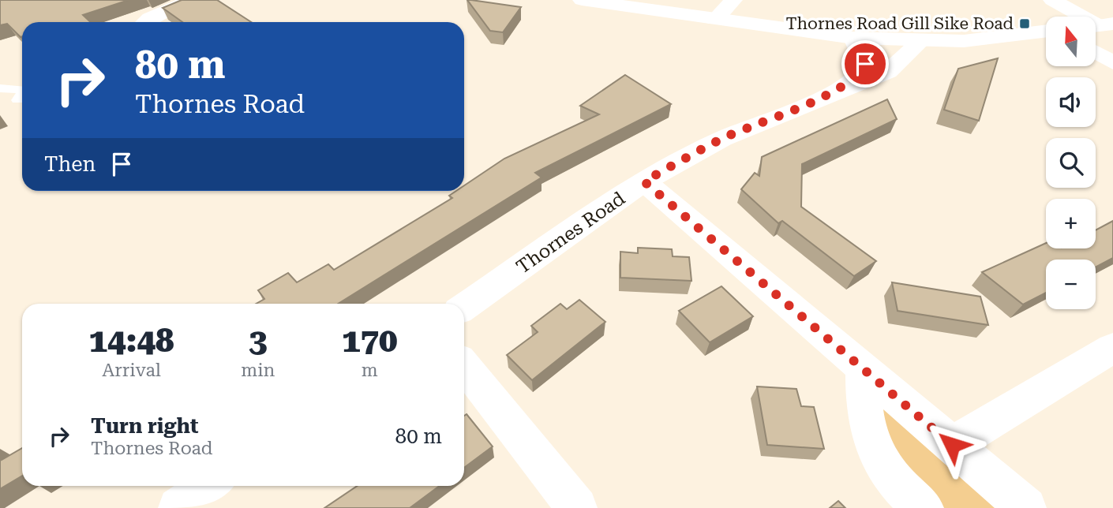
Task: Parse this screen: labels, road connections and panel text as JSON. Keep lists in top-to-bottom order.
{
  "streets": {
    "street": ["Thornes Road"]
  },
  "places": {
    "transit": ["Thornes Road Gill Sike Road"]
  },
  "north": "top",
  "page": {
    "map_buttons": ["+", "−"],
    "turn": ["80 m", "Thornes Road"],
    "then": "Then",
    "eta": [
      "14:48",
      "Arrival",
      "3",
      "min",
      "170",
      "m"
    ],
    "list": [
      {
        "name": "Turn right",
        "note": "Thornes Road",
        "value": "80 m"
      }
    ]
  }
}
